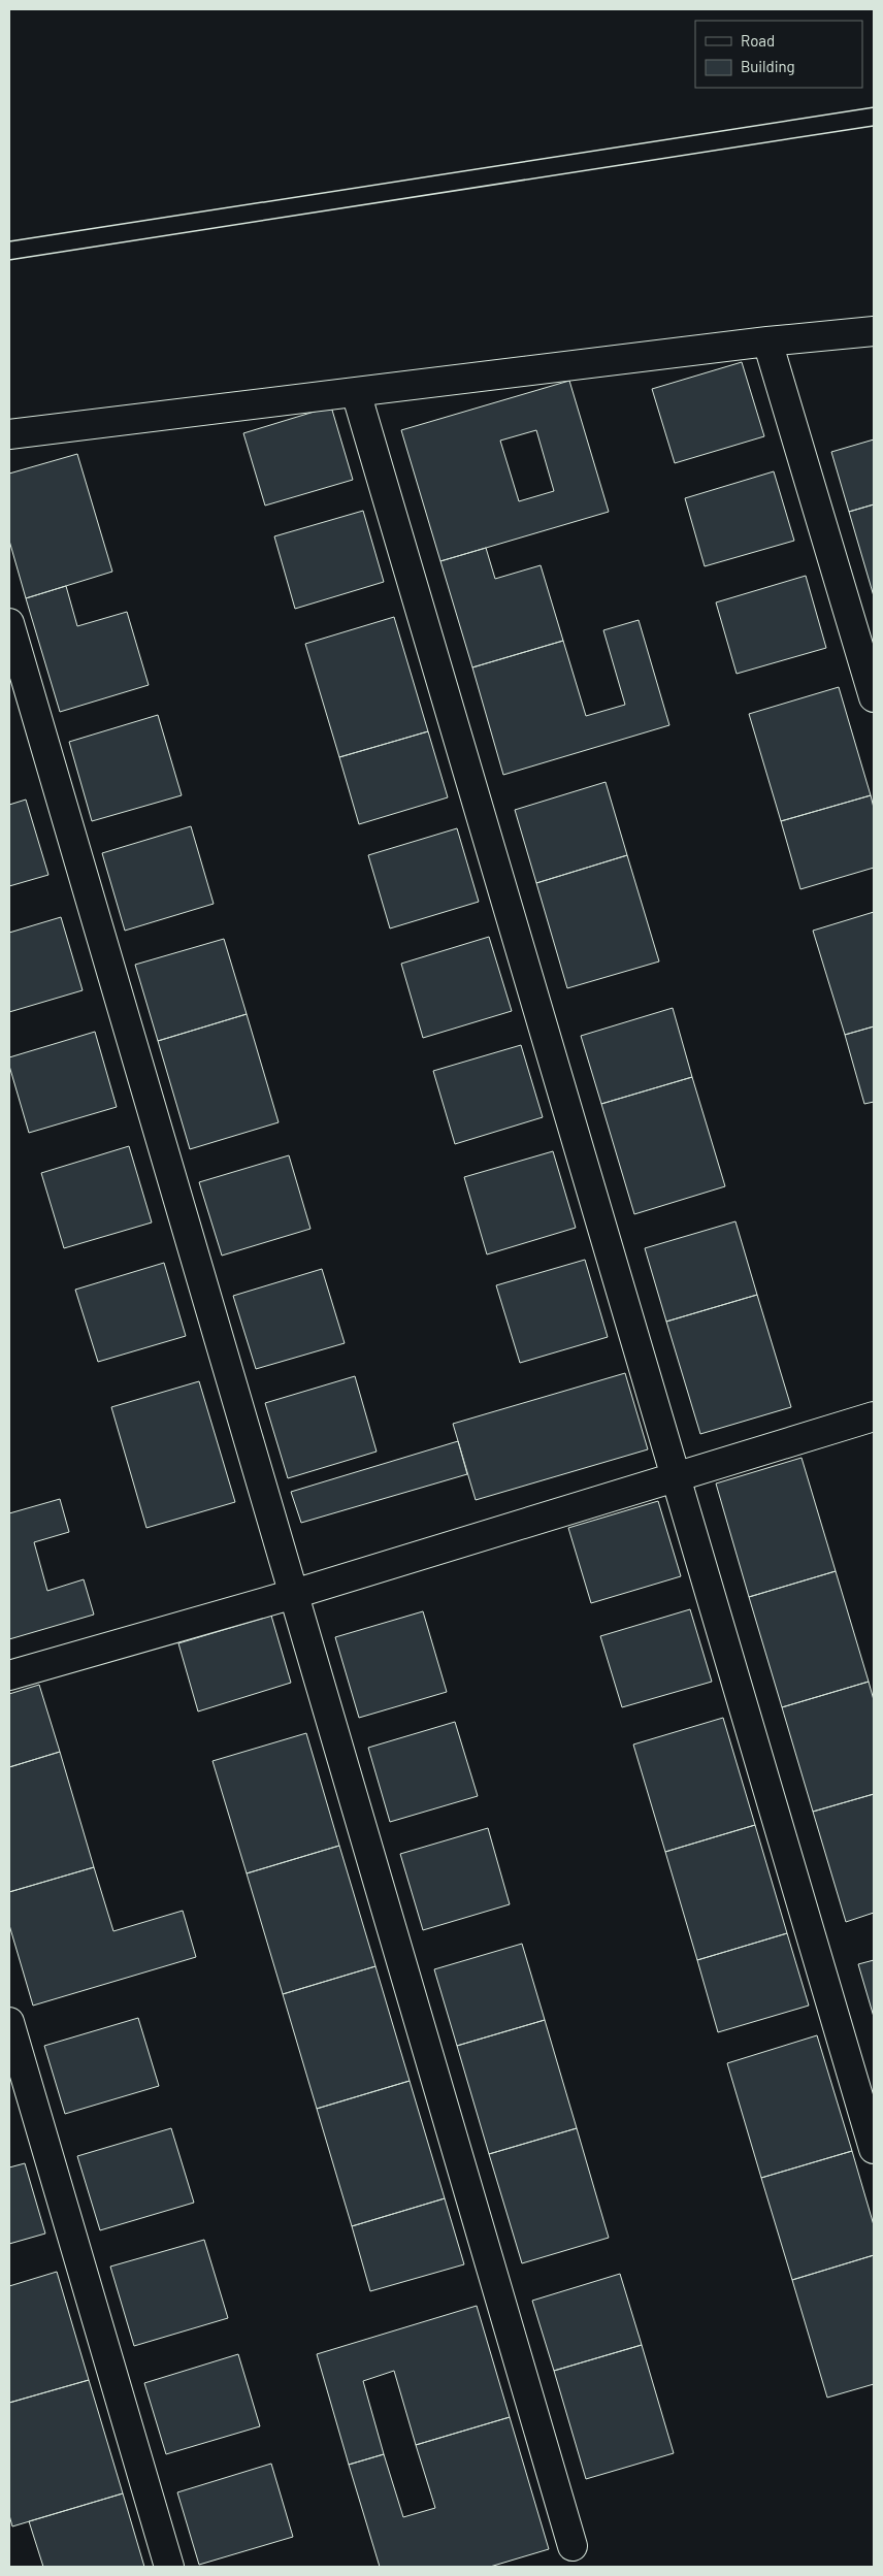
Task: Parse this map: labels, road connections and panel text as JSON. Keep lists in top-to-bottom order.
{
  "legend": ["Road", "Building"]
}
